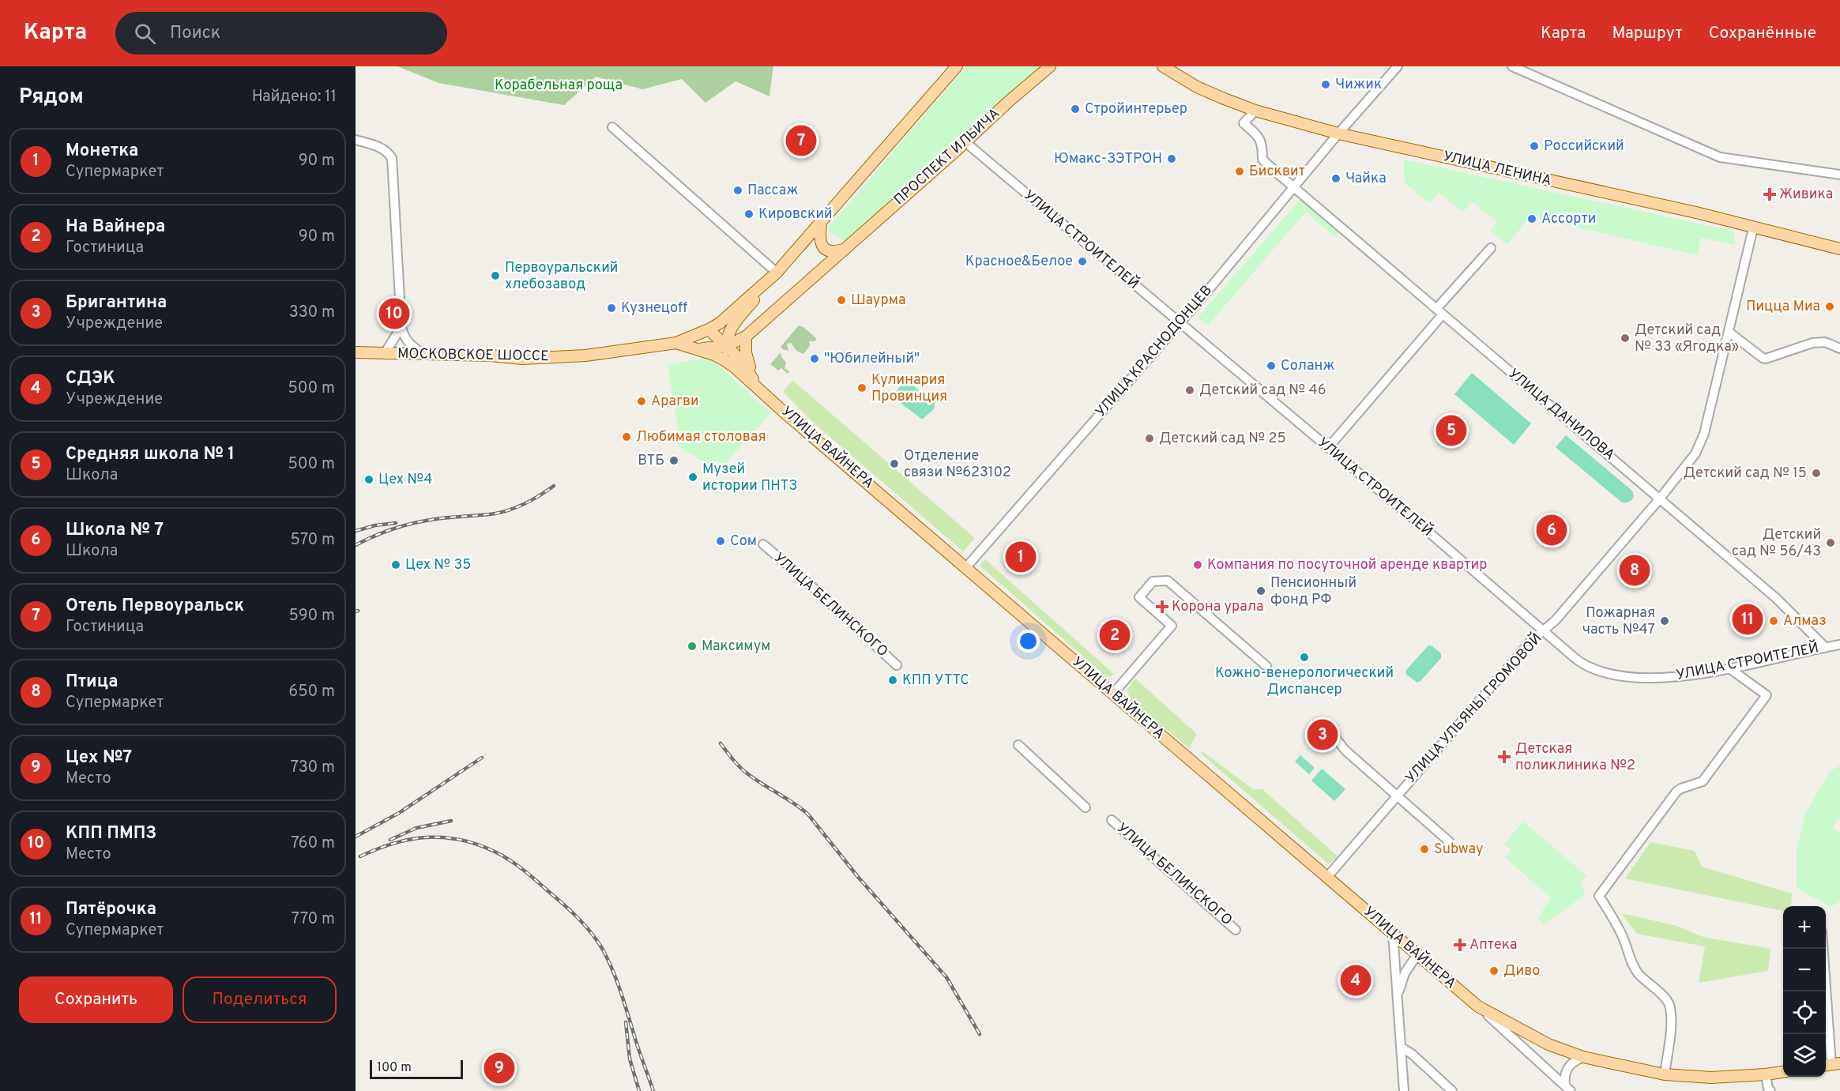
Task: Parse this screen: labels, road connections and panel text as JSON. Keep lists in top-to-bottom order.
{
  "streets": {
    "main road": [
      "ПРОСПЕКТ ИЛЬИЧА",
      "УЛИЦА ЛЕНИНА",
      "МОСКОВСКОЕ ШОССЕ",
      "УЛИЦА ВАЙНЕРА"
    ],
    "street": [
      "УЛИЦА СТРОИТЕЛЕЙ",
      "УЛИЦА КРАСНОДОНЦЕВ",
      "УЛИЦА ДАНИЛОВА",
      "УЛИЦА БЕЛИНСКОГО",
      "УЛИЦА УЛЬЯНЫ ГРОМОВОЙ"
    ]
  },
  "crossings": [
    ["ПРОСПЕКТ ИЛЬИЧА", "УЛИЦА СТРОИТЕЛЕЙ"],
    ["ПРОСПЕКТ ИЛЬИЧА", "МОСКОВСКОЕ ШОССЕ"],
    ["ПРОСПЕКТ ИЛЬИЧА", "УЛИЦА ВАЙНЕРА"],
    ["УЛИЦА ЛЕНИНА", "УЛИЦА КРАСНОДОНЦЕВ"],
    ["УЛИЦА ЛЕНИНА", "УЛИЦА ДАНИЛОВА"],
    ["УЛИЦА ЛЕНИНА", "УЛИЦА УЛЬЯНЫ ГРОМОВОЙ"],
    ["УЛИЦА СТРОИТЕЛЕЙ", "УЛИЦА КРАСНОДОНЦЕВ"],
    ["УЛИЦА СТРОИТЕЛЕЙ", "УЛИЦА ДАНИЛОВА"],
    ["УЛИЦА СТРОИТЕЛЕЙ", "УЛИЦА УЛЬЯНЫ ГРОМОВОЙ"],
    ["УЛИЦА КРАСНОДОНЦЕВ", "УЛИЦА ДАНИЛОВА"],
    ["УЛИЦА КРАСНОДОНЦЕВ", "УЛИЦА ВАЙНЕРА"],
    ["МОСКОВСКОЕ ШОССЕ", "УЛИЦА ВАЙНЕРА"],
    ["УЛИЦА ДАНИЛОВА", "УЛИЦА УЛЬЯНЫ ГРОМОВОЙ"],
    ["УЛИЦА ВАЙНЕРА", "УЛИЦА УЛЬЯНЫ ГРОМОВОЙ"]
  ],
  "parks": ["Корабельная роща"],
  "places": {
    "other": [
      "Чижик",
      "Стройинтерьер",
      "Российский",
      "Юмакс-ЗЭТРОН",
      "Бисквит",
      "Чайка",
      "Пассаж",
      "Кировский",
      "Ассорти",
      "Красное&Белое",
      "Первоуральский хлебозавод",
      "Шаурма",
      "Пицца Миа",
      "Кузнецoff",
      "Детский сад № 33 «Ягодка»",
      "\"Юбилейный\"",
      "Соланж",
      "Кулинария Провинция",
      "Детский сад № 46",
      "Арагви",
      "Любимая столовая",
      "Детский сад № 25",
      "ВТБ",
      "Отделение связи №623102",
      "Детский сад № 15",
      "Музей истории ПНТЗ",
      "Цех №4",
      "Сом",
      "Детский сад № 56/43",
      "Цех № 35",
      "Компания по посуточной аренде квартир",
      "Пенсионный фонд РФ",
      "Пожарная часть №47",
      "Алмаз",
      "Максимум",
      "Кожно-венерологический Диспансер",
      "КПП УТТС",
      "Subway",
      "Диво"
    ],
    "health": [
      "Живика",
      "Корона урала",
      "Детская поликлиника №2",
      "Аптека"
    ]
  },
  "scale_bar": "100 m",
  "page": {
    "header": "Карта",
    "search": "Поиск",
    "nav": ["Карта", "Маршрут", "Сохранённые"],
    "heading": ["Рядом", "Найдено: 11"],
    "pins": [
      "7",
      "10",
      "5",
      "6",
      "1",
      "8",
      "11",
      "2",
      "3",
      "4",
      "9"
    ],
    "list": [
      {
        "mark": "1",
        "name": "Монетка",
        "note": "Супермаркет",
        "value": "90 m"
      },
      {
        "mark": "2",
        "name": "На Вайнера",
        "note": "Гостиница",
        "value": "90 m"
      },
      {
        "mark": "3",
        "name": "Бригантина",
        "note": "Учреждение",
        "value": "330 m"
      },
      {
        "mark": "4",
        "name": "СДЭК",
        "note": "Учреждение",
        "value": "500 m"
      },
      {
        "mark": "5",
        "name": "Средняя школа № 1",
        "note": "Школа",
        "value": "500 m"
      },
      {
        "mark": "6",
        "name": "Школа № 7",
        "note": "Школа",
        "value": "570 m"
      },
      {
        "mark": "7",
        "name": "Отель Первоуральск",
        "note": "Гостиница",
        "value": "590 m"
      },
      {
        "mark": "8",
        "name": "Птица",
        "note": "Супермаркет",
        "value": "650 m"
      },
      {
        "mark": "9",
        "name": "Цех №7",
        "note": "Место",
        "value": "730 m"
      },
      {
        "mark": "10",
        "name": "КПП ПМПЗ",
        "note": "Место",
        "value": "760 m"
      },
      {
        "mark": "11",
        "name": "Пятёрочка",
        "note": "Супермаркет",
        "value": "770 m"
      }
    ],
    "map_buttons": ["+", "−"],
    "buttons": ["Сохранить", "Поделиться"],
    "scale": "100 m"
  }
}
